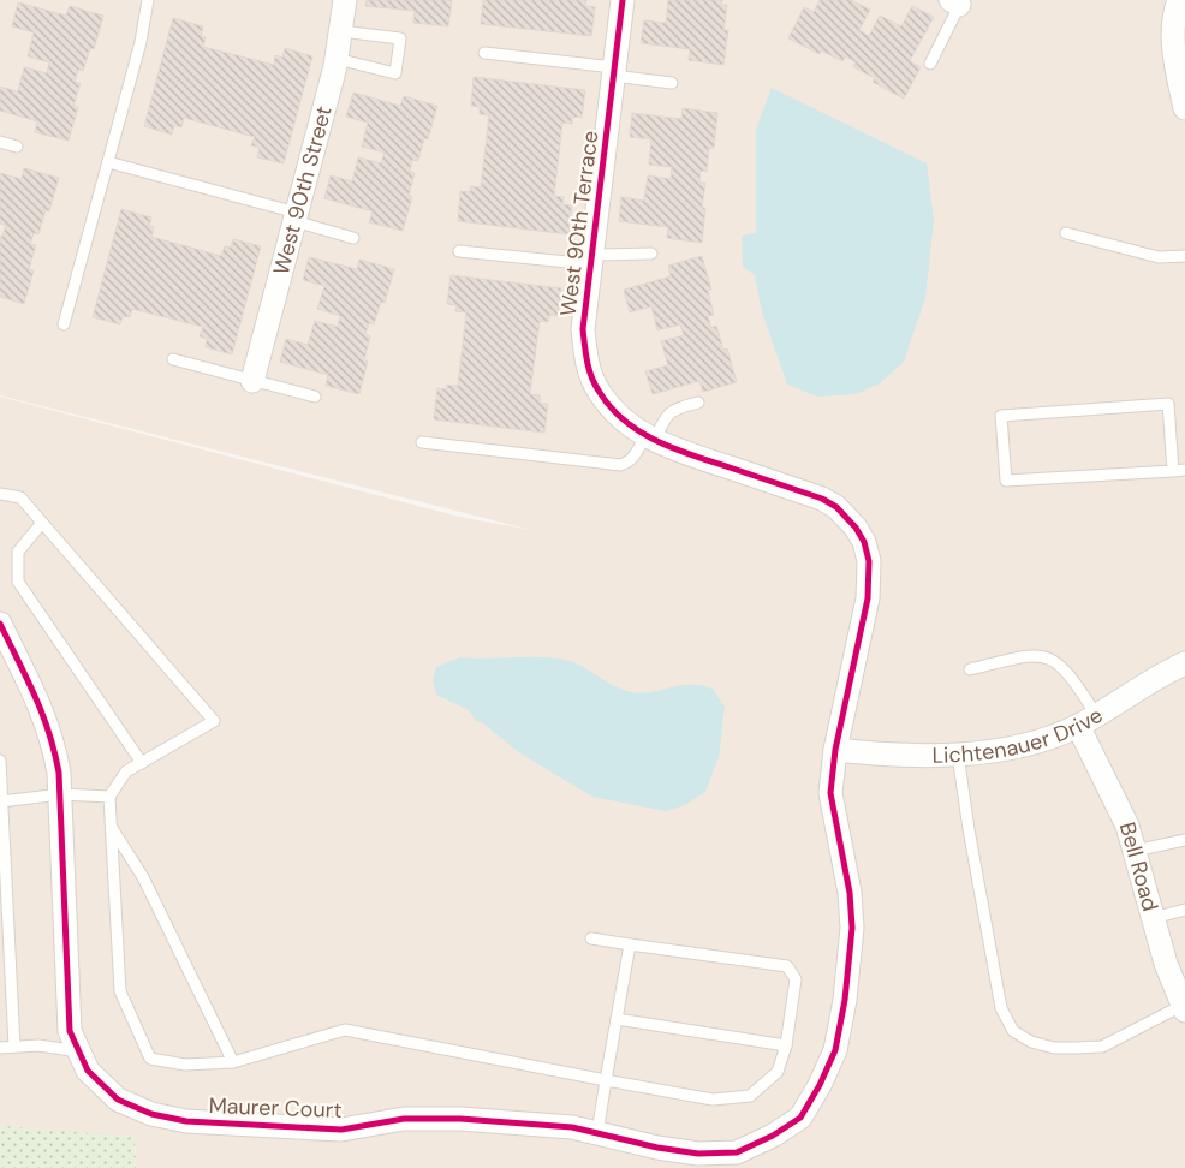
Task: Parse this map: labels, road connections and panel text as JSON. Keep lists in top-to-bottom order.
{
  "streets": {
    "street": [
      "West 90th Street",
      "West 90th Terrace",
      "Lichtenauer Drive",
      "Bell Road",
      "Maurer Court"
    ]
  },
  "crossings": [
    ["West 90th Terrace", "Lichtenauer Drive"],
    ["West 90th Terrace", "Maurer Court"],
    ["Lichtenauer Drive", "Bell Road"],
    ["Lichtenauer Drive", "Maurer Court"]
  ]
}
